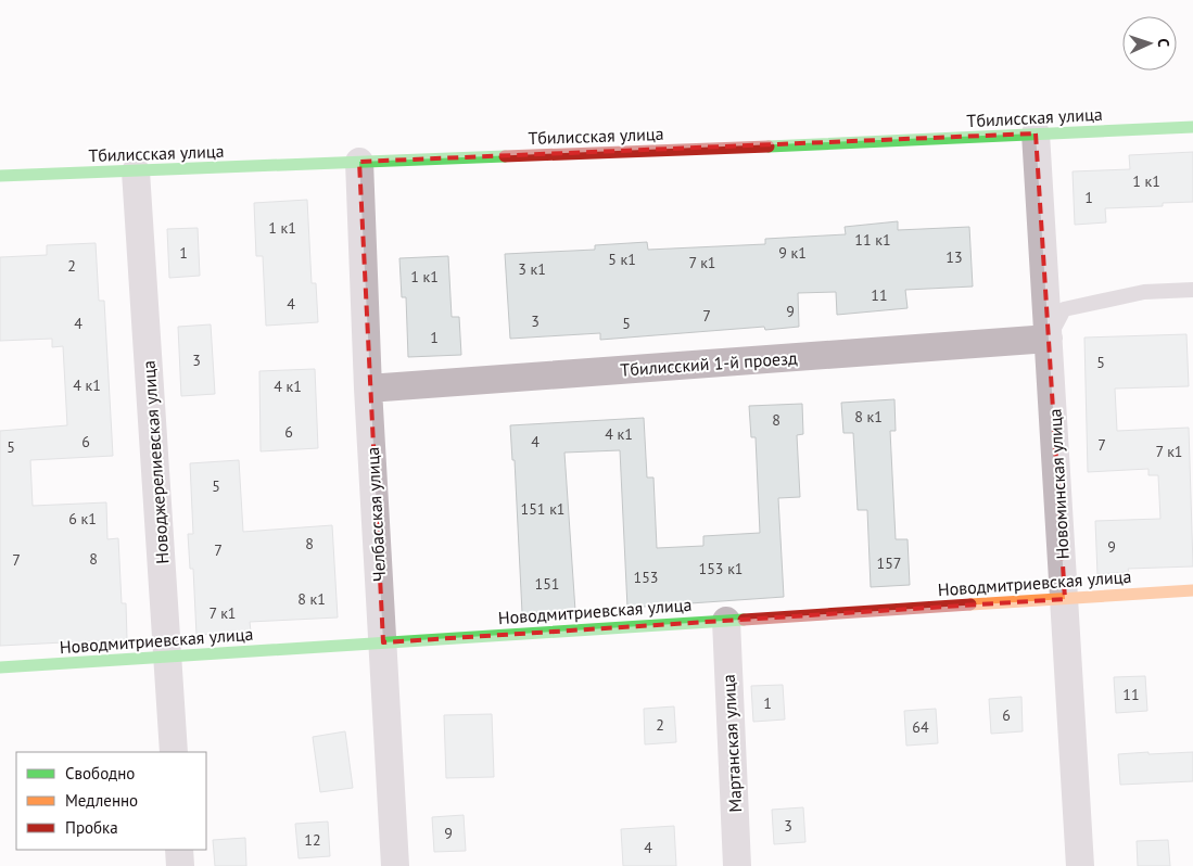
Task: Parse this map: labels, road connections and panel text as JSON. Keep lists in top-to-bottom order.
{
  "streets": {
    "street": [
      "Тбилисская улица",
      "Тбилисский 1-й проезд",
      "Новоджерелиевская улица",
      "Новоминская улица",
      "Челбасская улица",
      "Новодмитриевская улица",
      "Мартанская улица"
    ]
  },
  "crossings": [
    ["Тбилисская улица", "Новоджерелиевская улица"],
    ["Тбилисская улица", "Новоминская улица"],
    ["Тбилисская улица", "Челбасская улица"],
    ["Тбилисский 1-й проезд", "Новоминская улица"],
    ["Тбилисский 1-й проезд", "Челбасская улица"],
    ["Новоджерелиевская улица", "Новодмитриевская улица"],
    ["Новоминская улица", "Новодмитриевская улица"],
    ["Челбасская улица", "Новодмитриевская улица"],
    ["Новодмитриевская улица", "Мартанская улица"]
  ],
  "house_numbers": [
    "1 к1",
    "1",
    "1 к1",
    "11 к1",
    "1",
    "9 к1",
    "13",
    "5 к1",
    "7 к1",
    "2",
    "3 к1",
    "1 к1",
    "11",
    "4",
    "9",
    "7",
    "3",
    "4",
    "5",
    "1",
    "3",
    "5",
    "4 к1",
    "4 к1",
    "8 к1",
    "8",
    "6",
    "4 к1",
    "6",
    "4",
    "7",
    "5",
    "7 к1",
    "5",
    "151 к1",
    "6 к1",
    "8",
    "9",
    "7",
    "8",
    "7",
    "157",
    "153 к1",
    "153",
    "151",
    "8 к1",
    "7 к1",
    "11",
    "1",
    "6",
    "2",
    "64",
    "3",
    "9",
    "12",
    "4"
  ],
  "legend": ["Свободно", "Медленно", "Пробка"],
  "north": "right"
}
